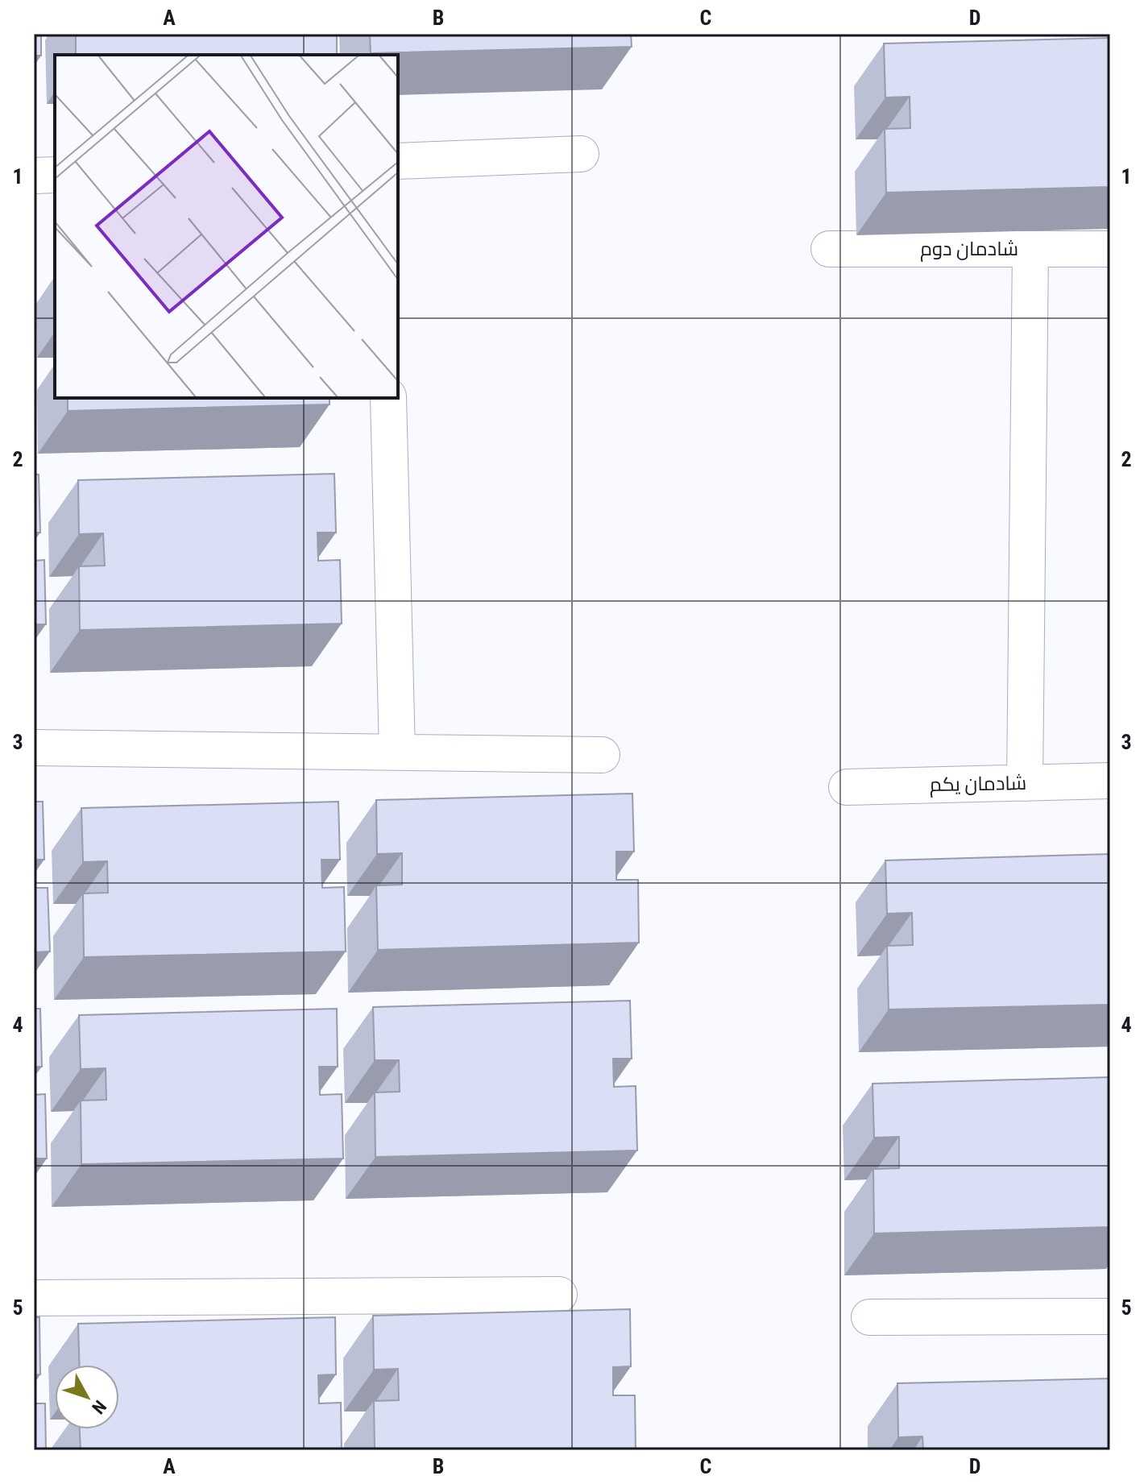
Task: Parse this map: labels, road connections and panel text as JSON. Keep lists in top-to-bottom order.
{
  "streets": {
    "street": ["شادمان دوم", "شادمان یکم"]
  },
  "north": "bottom right",
  "grid": {
    "columns": [
      "A",
      "B",
      "C",
      "D"
    ],
    "rows": [
      "1",
      "2",
      "3",
      "4",
      "5"
    ]
  }
}
